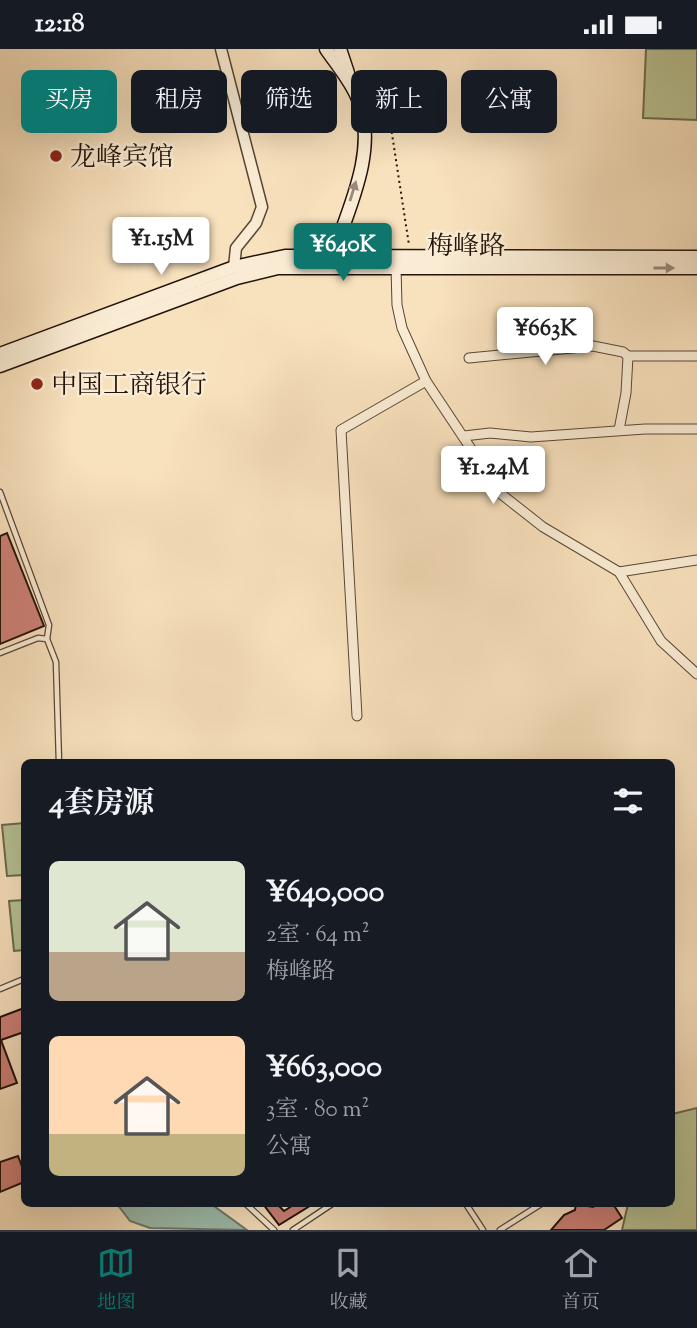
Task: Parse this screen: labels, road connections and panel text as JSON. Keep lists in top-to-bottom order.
{
  "streets": {
    "main road": ["梅峰路"]
  },
  "places": ["龙峰宾馆", "中国工商银行"],
  "page": {
    "status": "12:18",
    "chip": [
      "买房",
      "租房",
      "筛选",
      "新上",
      "公寓"
    ],
    "price": [
      "¥1.15M",
      "¥640K",
      "¥663K",
      "¥1.24M"
    ],
    "heading": "4套房源",
    "list": [
      {
        "name": "¥640,000",
        "note": "2室 · 64 m² · 梅峰路"
      },
      {
        "name": "¥663,000",
        "note": "3室 · 80 m² · 公寓"
      }
    ],
    "tabs": ["地图", "收藏", "首页"]
  }
}
